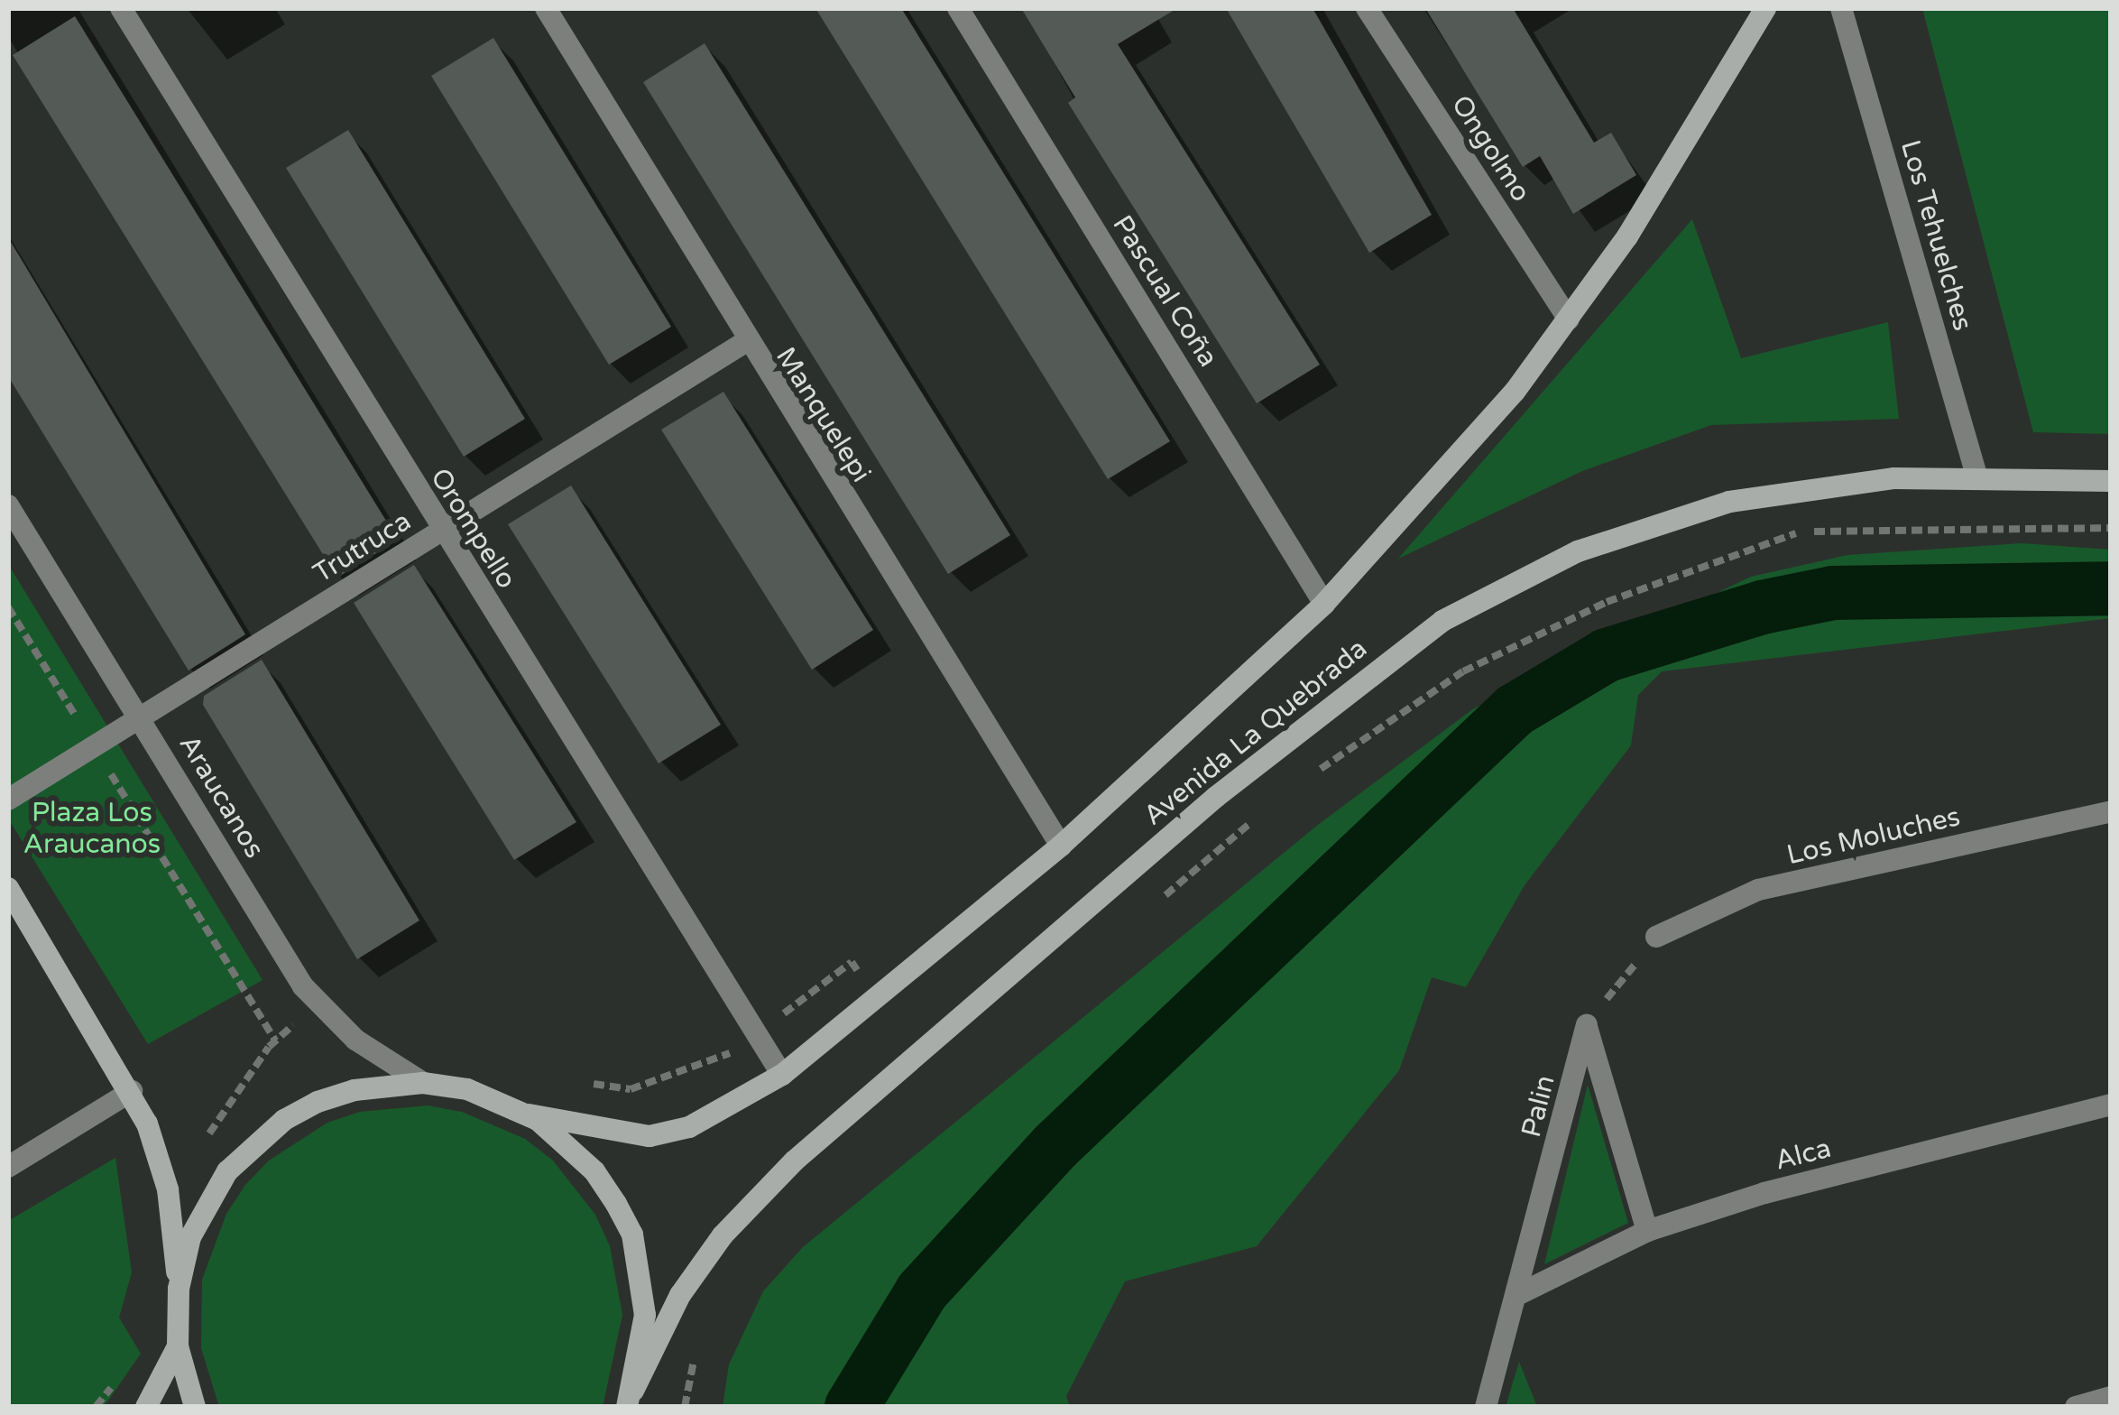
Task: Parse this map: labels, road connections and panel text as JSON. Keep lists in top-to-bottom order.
{
  "streets": {
    "main road": ["Avenida La Quebrada"],
    "street": [
      "Ongolmo",
      "Los Tehuelches",
      "Pascual Coña",
      "Manquelepi",
      "Orompello",
      "Trutruca",
      "Araucanos",
      "Los Moluches",
      "Palin",
      "Alca"
    ]
  },
  "crossings": [
    ["Ongolmo", "Avenida La Quebrada"],
    ["Los Tehuelches", "Avenida La Quebrada"],
    ["Pascual Coña", "Avenida La Quebrada"],
    ["Manquelepi", "Trutruca"],
    ["Manquelepi", "Avenida La Quebrada"],
    ["Orompello", "Trutruca"],
    ["Orompello", "Avenida La Quebrada"],
    ["Trutruca", "Araucanos"],
    ["Palin", "Alca"]
  ],
  "parks": ["Plaza Los Araucanos"]
}
